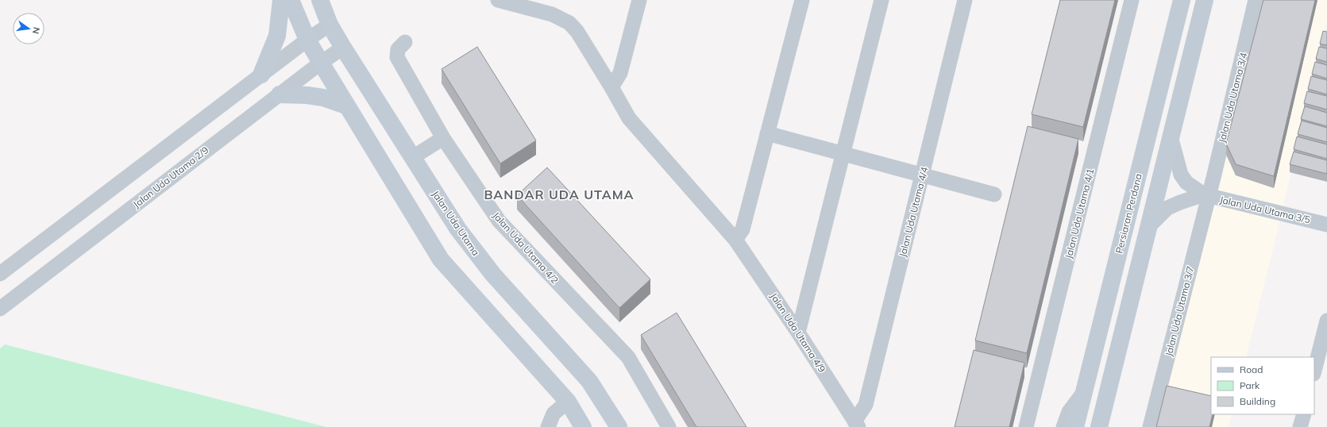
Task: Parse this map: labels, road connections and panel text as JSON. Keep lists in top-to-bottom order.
{
  "streets": {
    "street": [
      "Jalan Uda Utama 3/4",
      "Jalan Uda Utama 2/9",
      "Jalan Uda Utama 3/5",
      "Jalan Uda Utama 4/4",
      "Jalan Uda Utama 4/1",
      "Persiaran Perdana",
      "Jalan Uda Utama",
      "Jalan Uda Utama 4/2",
      "Jalan Uda Utama 3/7",
      "Jalan Uda Utama 4/9"
    ]
  },
  "crossings": [
    ["Jalan Uda Utama 3/4", "Jalan Uda Utama 3/5"],
    ["Jalan Uda Utama 3/4", "Jalan Uda Utama 3/7"],
    ["Jalan Uda Utama 2/9", "Jalan Uda Utama"],
    ["Jalan Uda Utama 3/5", "Jalan Uda Utama 3/7"],
    ["Jalan Uda Utama 4/4", "Jalan Uda Utama 4/9"]
  ],
  "districts": ["BANDAR UDA UTAMA"],
  "legend": ["Road", "Park", "Building"],
  "north": "right"
}
